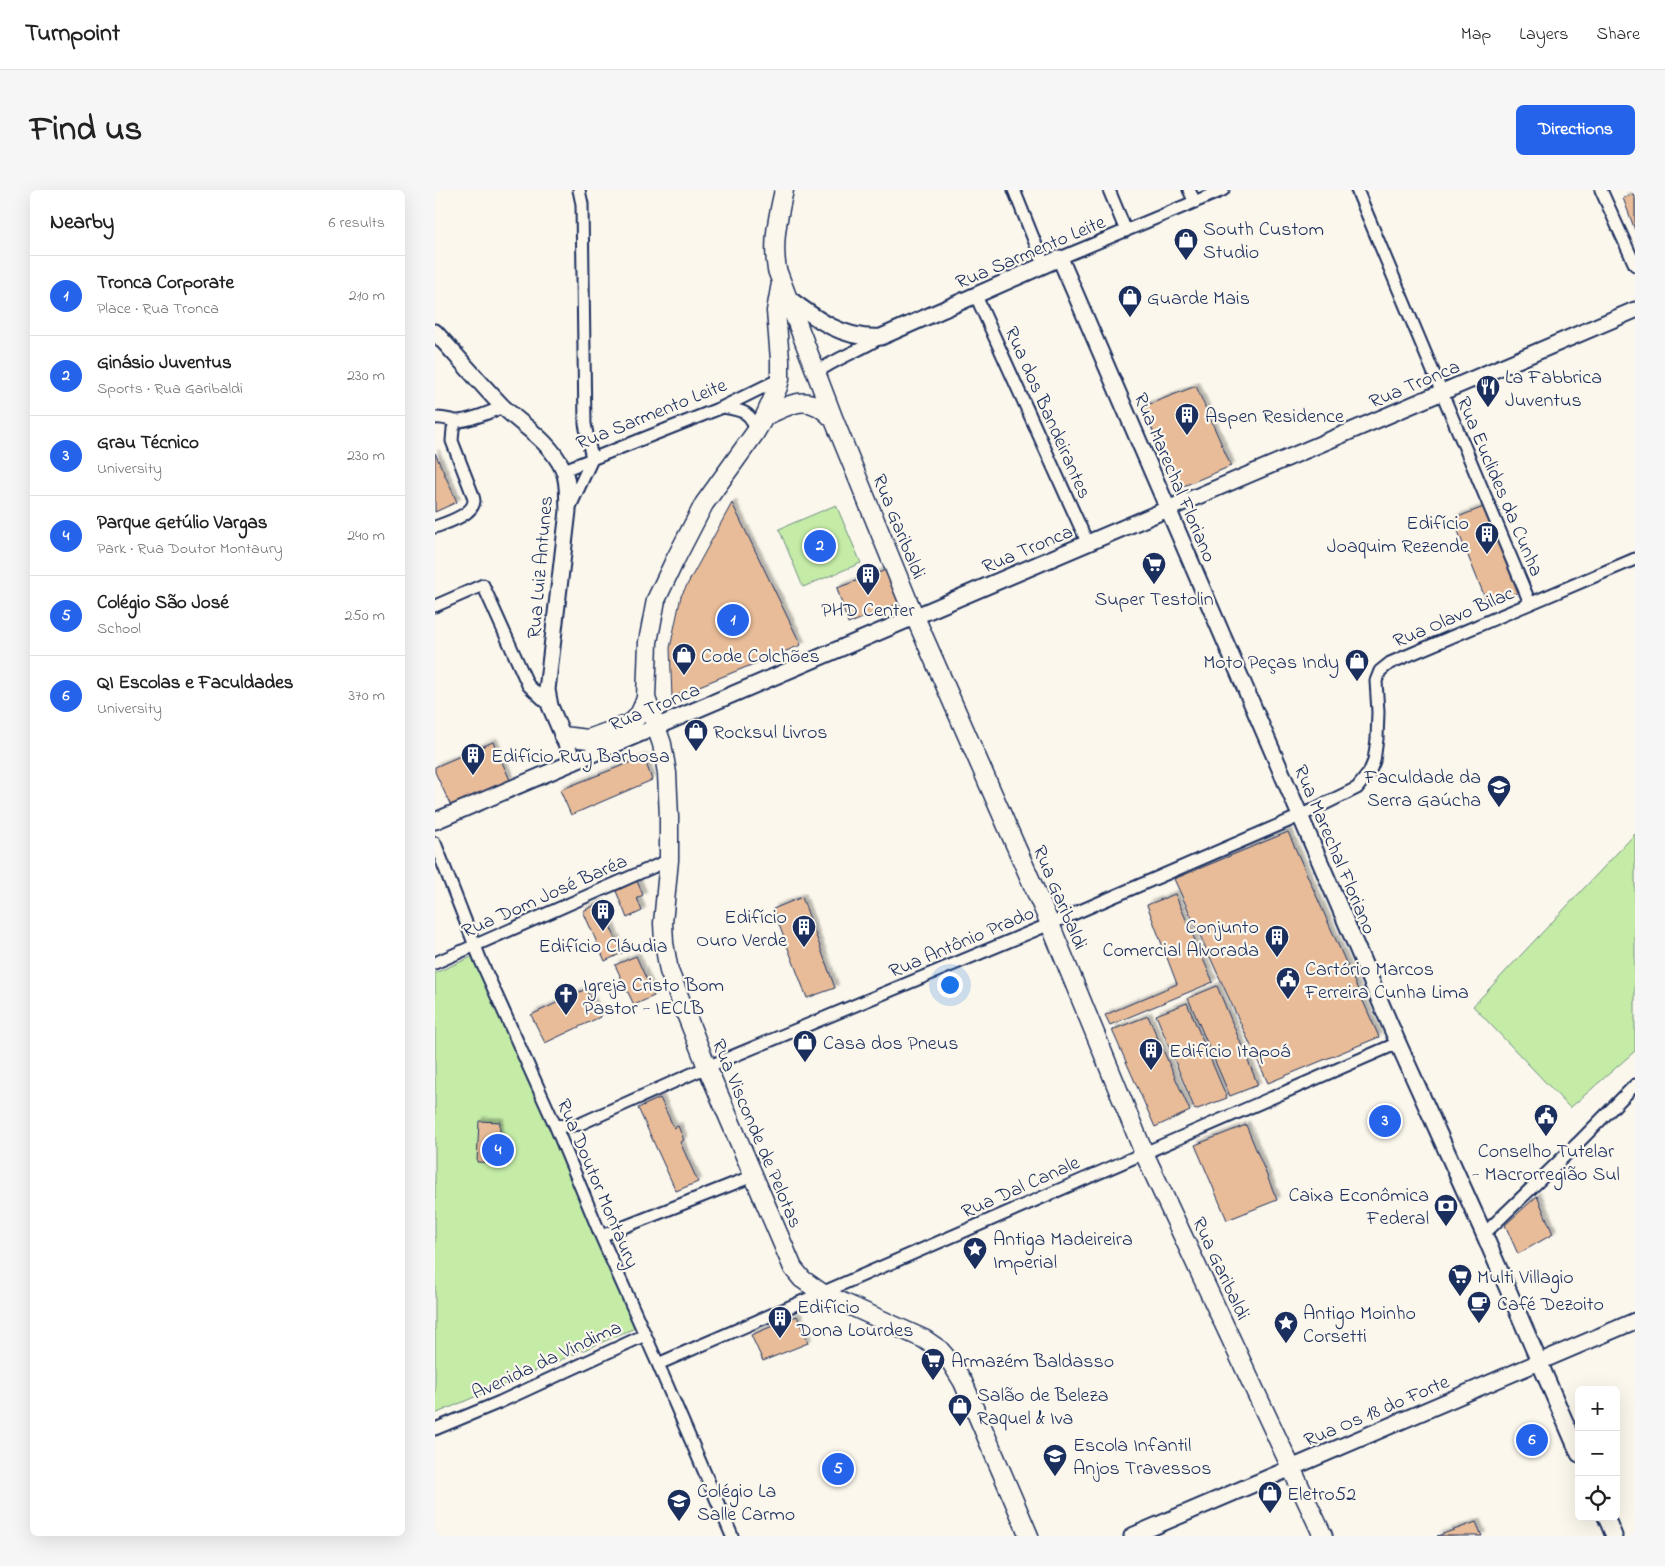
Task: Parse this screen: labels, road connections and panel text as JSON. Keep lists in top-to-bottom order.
{
  "streets": {
    "main road": ["Rua Garibaldi", "Rua Visconde de Pelotas"],
    "street": [
      "Rua Sarmento Leite",
      "Rua Tronca",
      "Rua dos Bandeirantes",
      "Rua Marechal Floriano",
      "Rua Euclides da Cunha",
      "Rua Luiz Antunes",
      "Rua Olavo Bilac",
      "Rua Dom José Baréa",
      "Rua Antônio Prado",
      "Rua Doutor Montaury",
      "Rua Dal Canale",
      "Avenida da Vindima",
      "Rua Os 18 do Forte"
    ]
  },
  "crossings": [
    ["Rua Sarmento Leite", "Rua dos Bandeirantes"],
    ["Rua Sarmento Leite", "Rua Marechal Floriano"],
    ["Rua Sarmento Leite", "Rua Garibaldi"],
    ["Rua Sarmento Leite", "Rua Luiz Antunes"],
    ["Rua Sarmento Leite", "Rua Visconde de Pelotas"],
    ["Rua Tronca", "Rua dos Bandeirantes"],
    ["Rua Tronca", "Rua Marechal Floriano"],
    ["Rua Tronca", "Rua Euclides da Cunha"],
    ["Rua Tronca", "Rua Garibaldi"],
    ["Rua Tronca", "Rua Luiz Antunes"],
    ["Rua Tronca", "Rua Visconde de Pelotas"],
    ["Rua Marechal Floriano", "Rua Antônio Prado"],
    ["Rua Marechal Floriano", "Rua Dal Canale"],
    ["Rua Marechal Floriano", "Rua Os 18 do Forte"],
    ["Rua Euclides da Cunha", "Rua Olavo Bilac"],
    ["Rua Garibaldi", "Rua Antônio Prado"],
    ["Rua Garibaldi", "Rua Visconde de Pelotas"],
    ["Rua Garibaldi", "Rua Dal Canale"],
    ["Rua Garibaldi", "Rua Os 18 do Forte"],
    ["Rua Olavo Bilac", "Rua Antônio Prado"],
    ["Rua Dom José Baréa", "Rua Visconde de Pelotas"],
    ["Rua Dom José Baréa", "Rua Doutor Montaury"],
    ["Rua Antônio Prado", "Rua Visconde de Pelotas"],
    ["Rua Antônio Prado", "Rua Doutor Montaury"],
    ["Rua Visconde de Pelotas", "Rua Dal Canale"],
    ["Rua Doutor Montaury", "Rua Dal Canale"],
    ["Rua Doutor Montaury", "Avenida da Vindima"]
  ],
  "places": {
    "shop": [
      "South Custom Studio",
      "Guarde Mais",
      "Code Colchões",
      "Moto Peças Indy",
      "Rocksul Livros",
      "Casa dos Pneus",
      "Salão de Beleza Raquel & Iva",
      "Eletro52"
    ],
    "restaurant": ["La Fabbrica Juventus"],
    "building": [
      "Aspen Residence",
      "Edifício Joaquim Rezende",
      "PHD Center",
      "Edifício Ruy Barbosa",
      "Edifício Cláudia",
      "Edifício Ouro Verde",
      "Conjunto Comercial Alvorada",
      "Edifício Itapoá",
      "Edifício Dona Lourdes"
    ],
    "supermarket": ["Super Testolin", "Multi Villagio", "Armazém Baldasso"],
    "school or university": ["Faculdade da Serra Gaúcha", "Escola Infantil Anjos Travessos", "Colégio La Salle Carmo"],
    "public building": ["Cartório Marcos Ferreira Cunha Lima", "Conselho Tutelar - Macrorregião Sul"],
    "church": ["Igreja Cristo Bom Pastor - IECLB"],
    "bank": ["Caixa Econômica Federal"],
    "place": ["Antiga Madeireira Imperial", "Antigo Moinho Corsetti"],
    "cafe": ["Café Dezoito"]
  },
  "page": {
    "header": "Turnpoint",
    "nav": ["Map", "Layers", "Share"],
    "title": "Find us",
    "buttons": "Directions",
    "heading": ["Nearby", "6 results"],
    "list": [
      {
        "mark": "1",
        "name": "Tronca Corporate",
        "note": "Place · Rua Tronca",
        "value": "210 m"
      },
      {
        "mark": "2",
        "name": "Ginásio Juventus",
        "note": "Sports · Rua Garibaldi",
        "value": "230 m"
      },
      {
        "mark": "3",
        "name": "Grau Técnico",
        "note": "University",
        "value": "230 m"
      },
      {
        "mark": "4",
        "name": "Parque Getúlio Vargas",
        "note": "Park · Rua Doutor Montaury",
        "value": "240 m"
      },
      {
        "mark": "5",
        "name": "Colégio São José",
        "note": "School",
        "value": "250 m"
      },
      {
        "mark": "6",
        "name": "QI Escolas e Faculdades",
        "note": "University",
        "value": "370 m"
      }
    ],
    "pins": [
      "2",
      "1",
      "3",
      "4",
      "6",
      "5"
    ],
    "map_buttons": ["+", "−"]
  }
}
